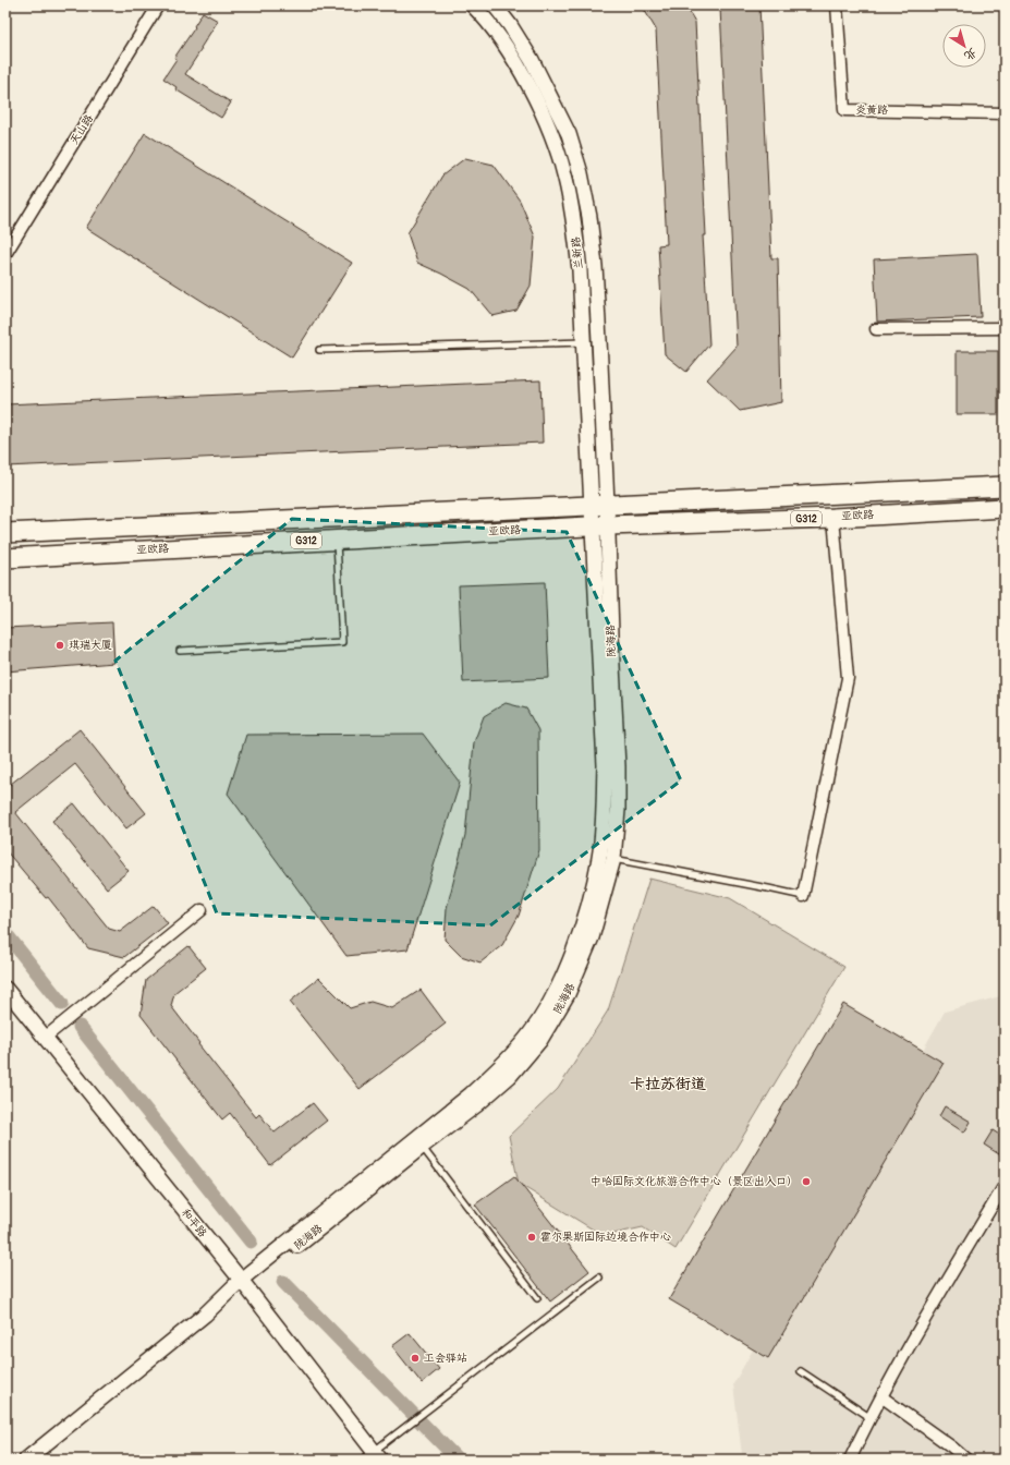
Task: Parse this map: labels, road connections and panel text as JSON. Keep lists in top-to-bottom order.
{
  "streets": {
    "highway": ["亚欧路", "G312"],
    "street": [
      "炎黄路",
      "天山路",
      "兰新路",
      "陇海路",
      "和平路"
    ]
  },
  "crossings": [
    ["兰新路", "亚欧路"],
    ["兰新路", "陇海路"],
    ["亚欧路", "陇海路"],
    ["陇海路", "和平路"]
  ],
  "districts": ["卡拉苏街道"],
  "places": [
    "琪瑞大厦",
    "中哈国际文化旅游合作中心（景区出入口）",
    "霍尔果斯国际边境合作中心",
    "工会驿站"
  ],
  "north": "bottom right"
}
